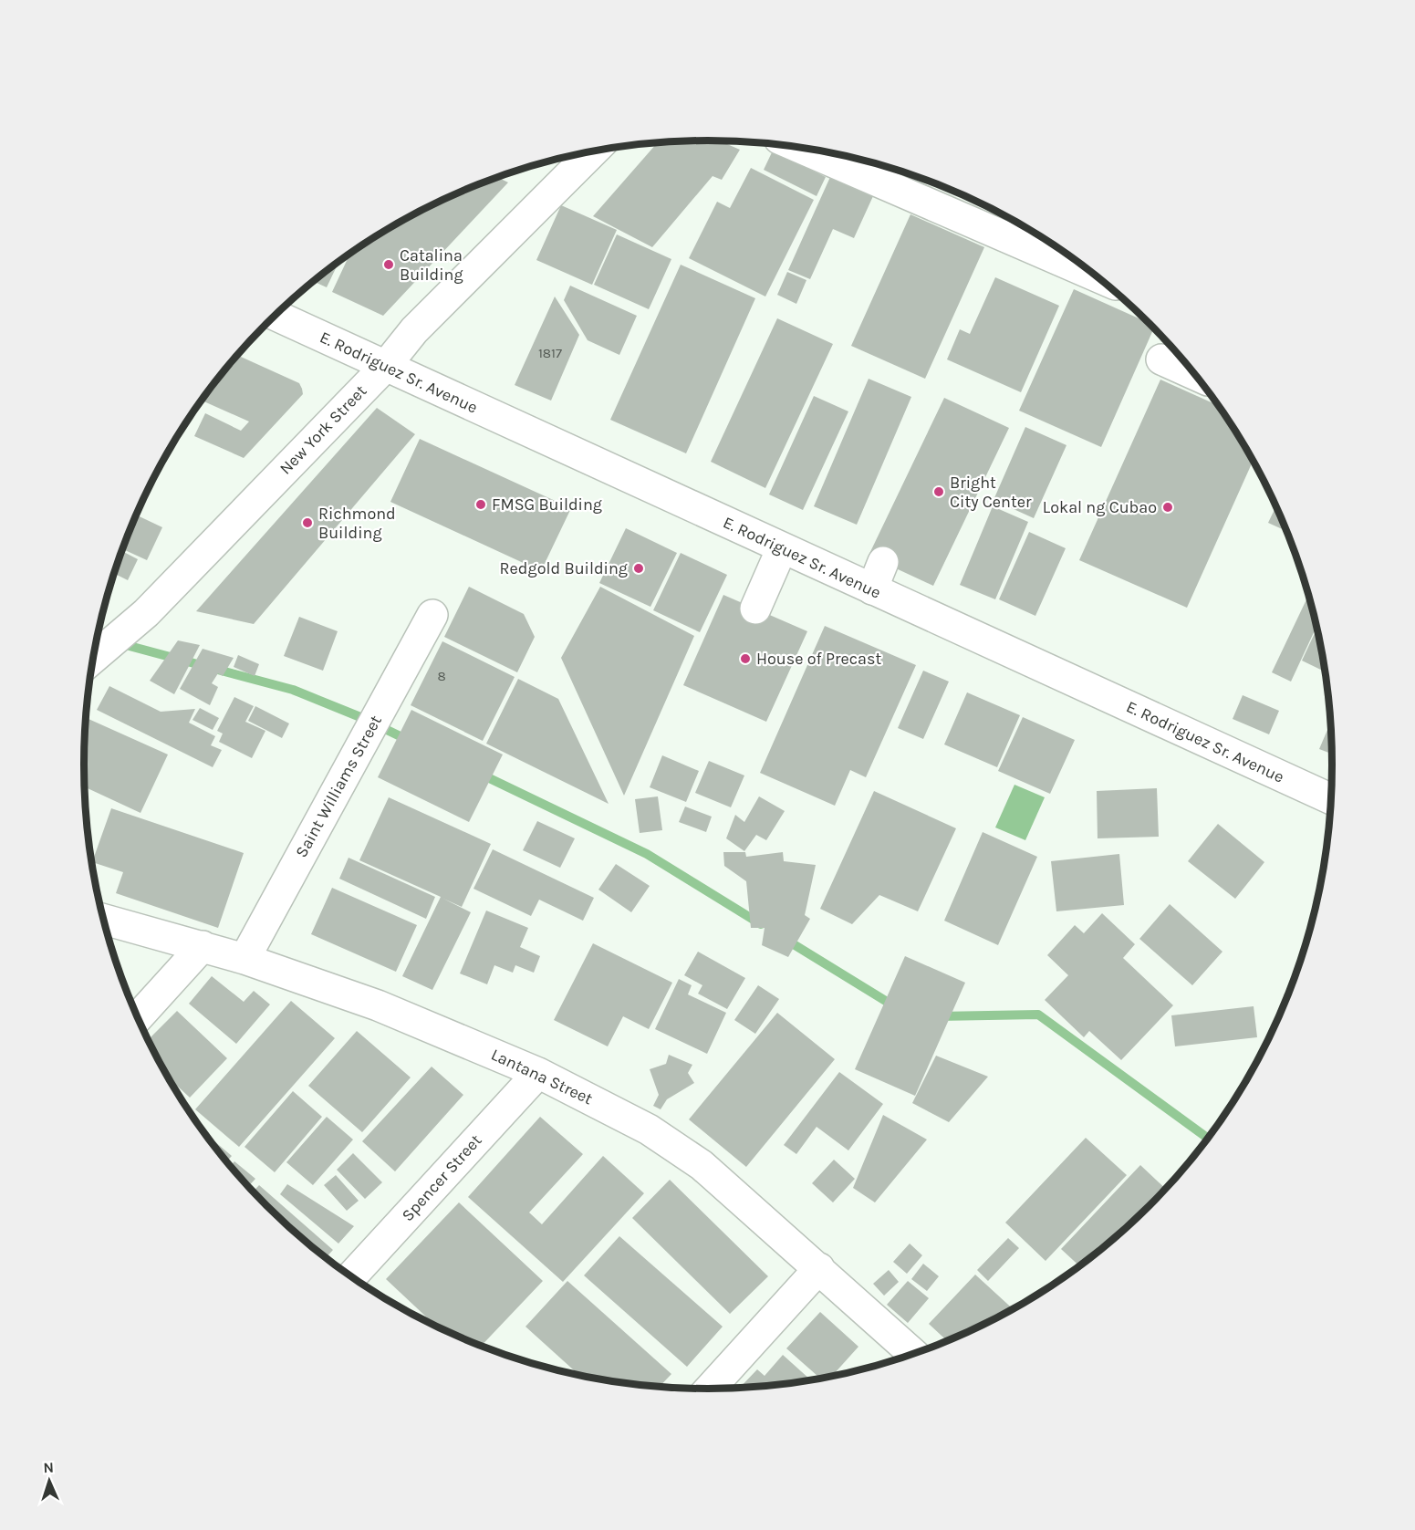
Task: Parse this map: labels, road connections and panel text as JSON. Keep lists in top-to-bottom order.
{
  "streets": {
    "street": [
      "E. Rodriguez Sr. Avenue",
      "New York Street",
      "Saint Williams Street",
      "Lantana Street",
      "Spencer Street"
    ]
  },
  "crossings": [
    ["E. Rodriguez Sr. Avenue", "New York Street"],
    ["Saint Williams Street", "Lantana Street"],
    ["Lantana Street", "Spencer Street"]
  ],
  "places": [
    "Catalina Building",
    "Bright City Center",
    "FMSG Building",
    "Lokal ng Cubao",
    "Richmond Building",
    "Redgold Building",
    "House of Precast"
  ],
  "house_numbers": ["1817", "8"],
  "north": "top"
}
